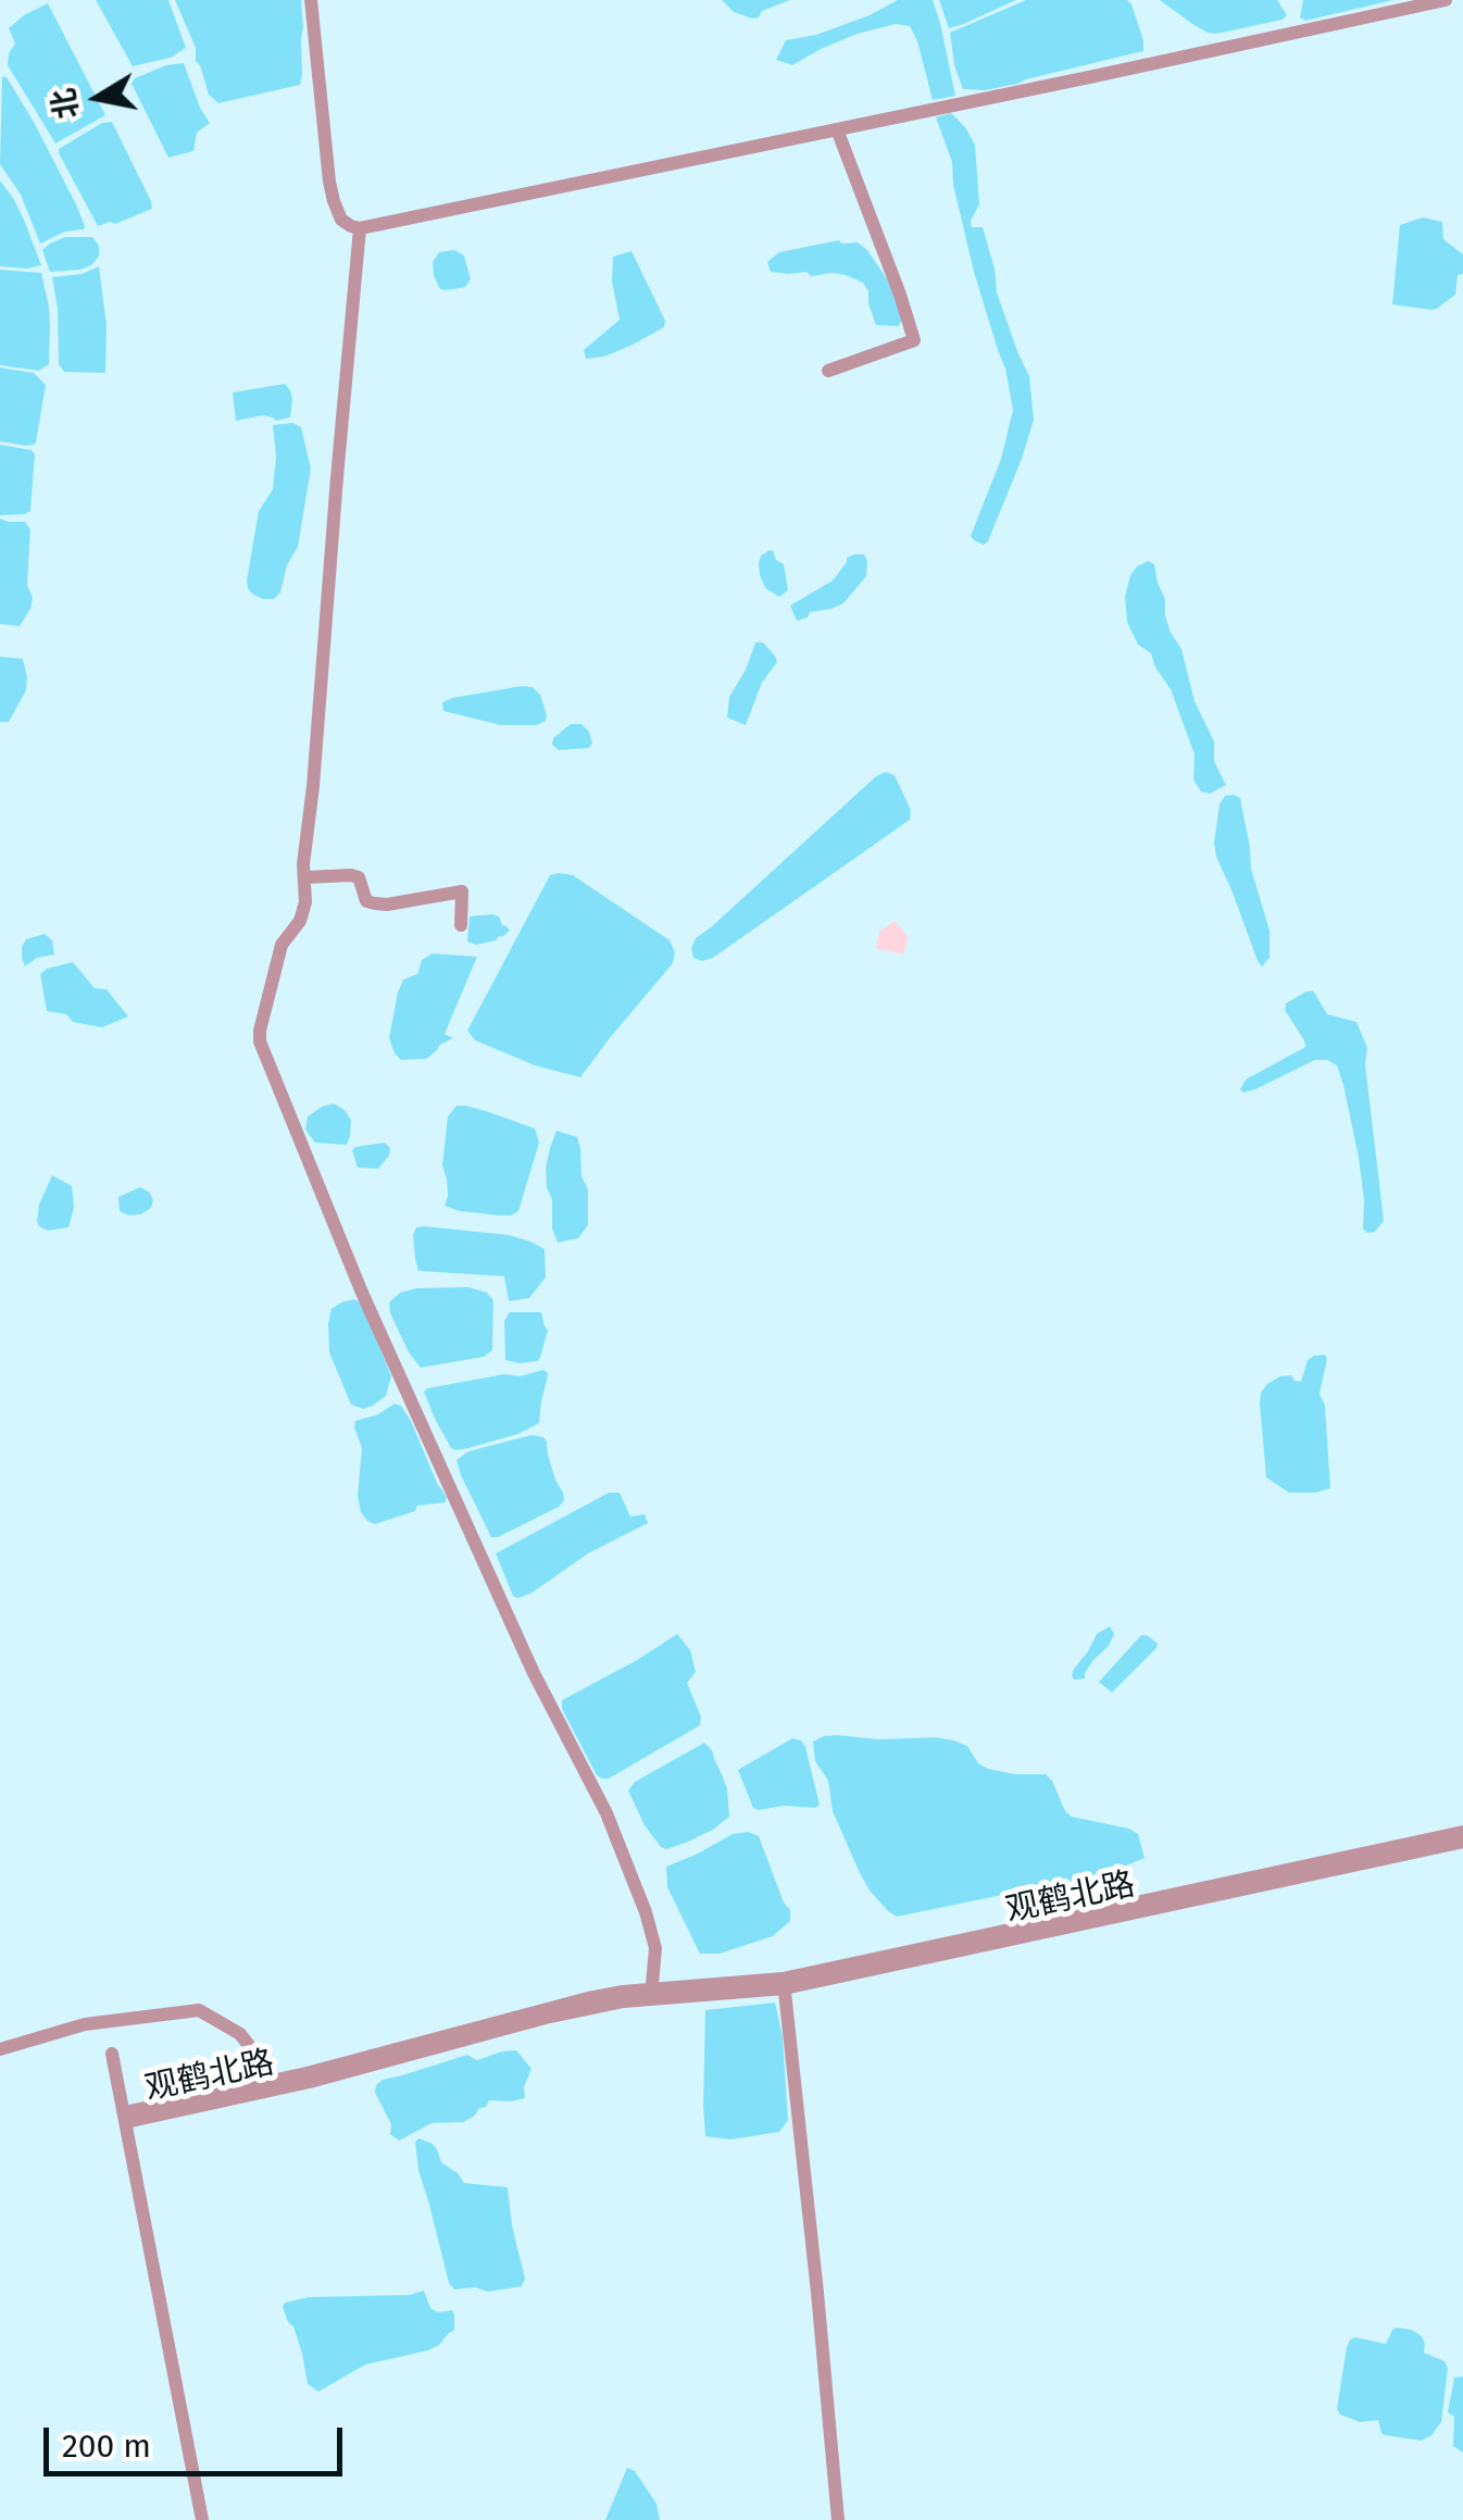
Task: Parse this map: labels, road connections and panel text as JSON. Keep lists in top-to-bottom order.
{
  "streets": {
    "street": ["观鹤北路"]
  },
  "scale_bar": "200 m",
  "north": "left"
}
